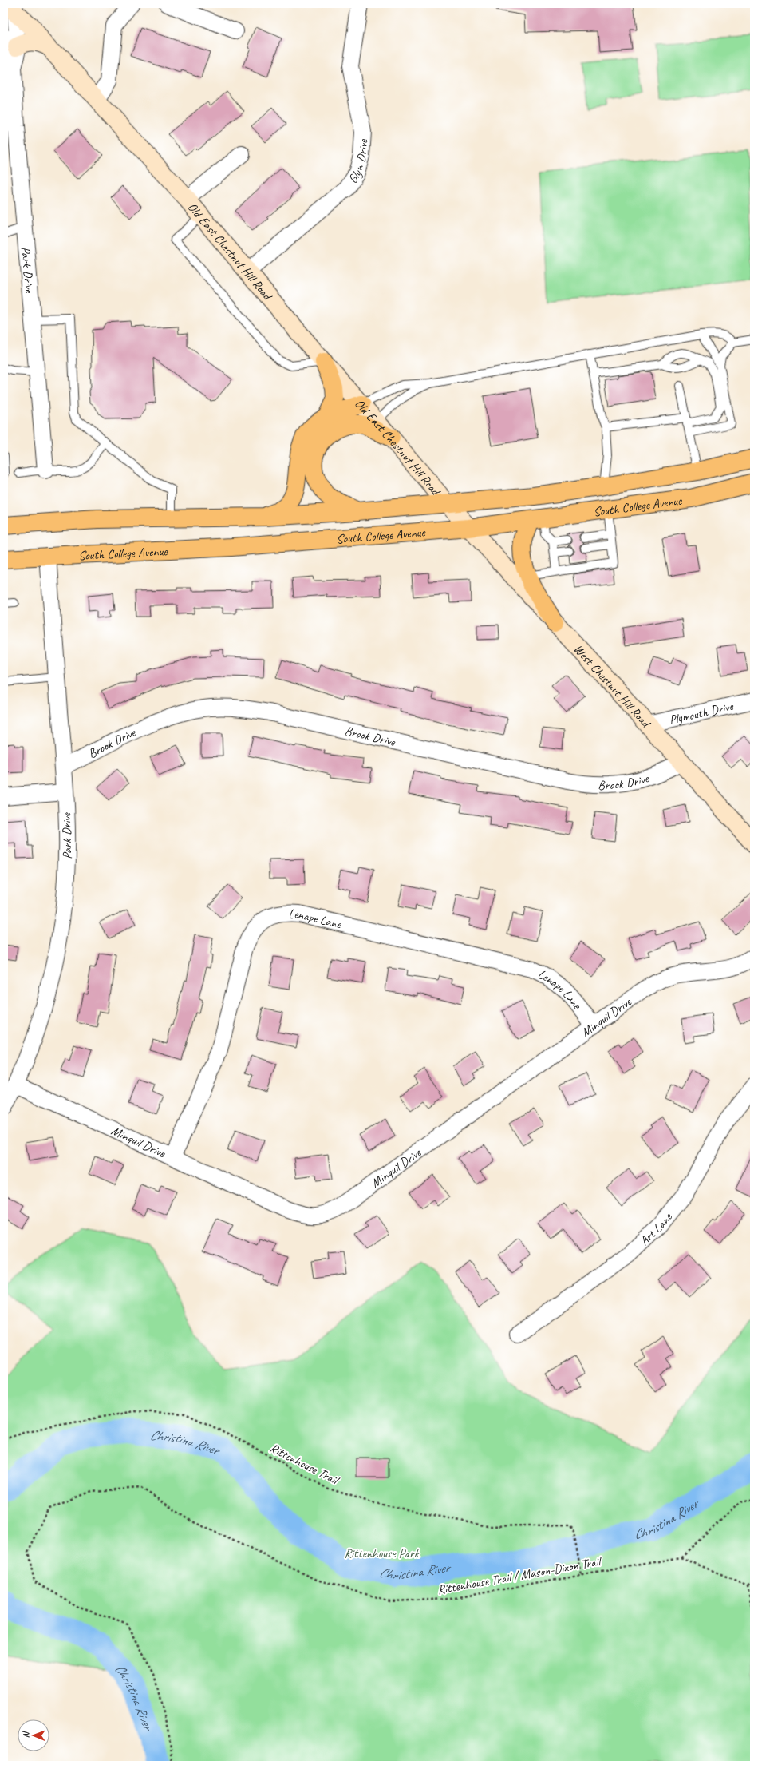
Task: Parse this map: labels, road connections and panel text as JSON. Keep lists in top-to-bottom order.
{
  "streets": {
    "main road": ["South College Avenue"],
    "street": [
      "Glyn Drive",
      "Old East Chestnut Hill Road",
      "Park Drive",
      "West Chestnut Hill Road",
      "Plymouth Drive",
      "Brook Drive",
      "Lenape Lane",
      "Minquil Drive",
      "Art Lane"
    ],
    "path": ["Rittenhouse Trail", "Rittenhouse Trail / Mason-Dixon Trail"]
  },
  "crossings": [
    ["Glyn Drive", "Old East Chestnut Hill Road"],
    ["Old East Chestnut Hill Road", "Park Drive"],
    ["Old East Chestnut Hill Road", "South College Avenue"],
    ["Old East Chestnut Hill Road", "West Chestnut Hill Road"],
    ["Park Drive", "South College Avenue"],
    ["Park Drive", "Brook Drive"],
    ["Park Drive", "Minquil Drive"],
    ["South College Avenue", "West Chestnut Hill Road"],
    ["West Chestnut Hill Road", "Plymouth Drive"],
    ["West Chestnut Hill Road", "Brook Drive"],
    ["Lenape Lane", "Minquil Drive"],
    ["Rittenhouse Trail", "Rittenhouse Trail / Mason-Dixon Trail"]
  ],
  "water": ["Christina River"],
  "parks": ["Rittenhouse Park"],
  "north": "left"
}
